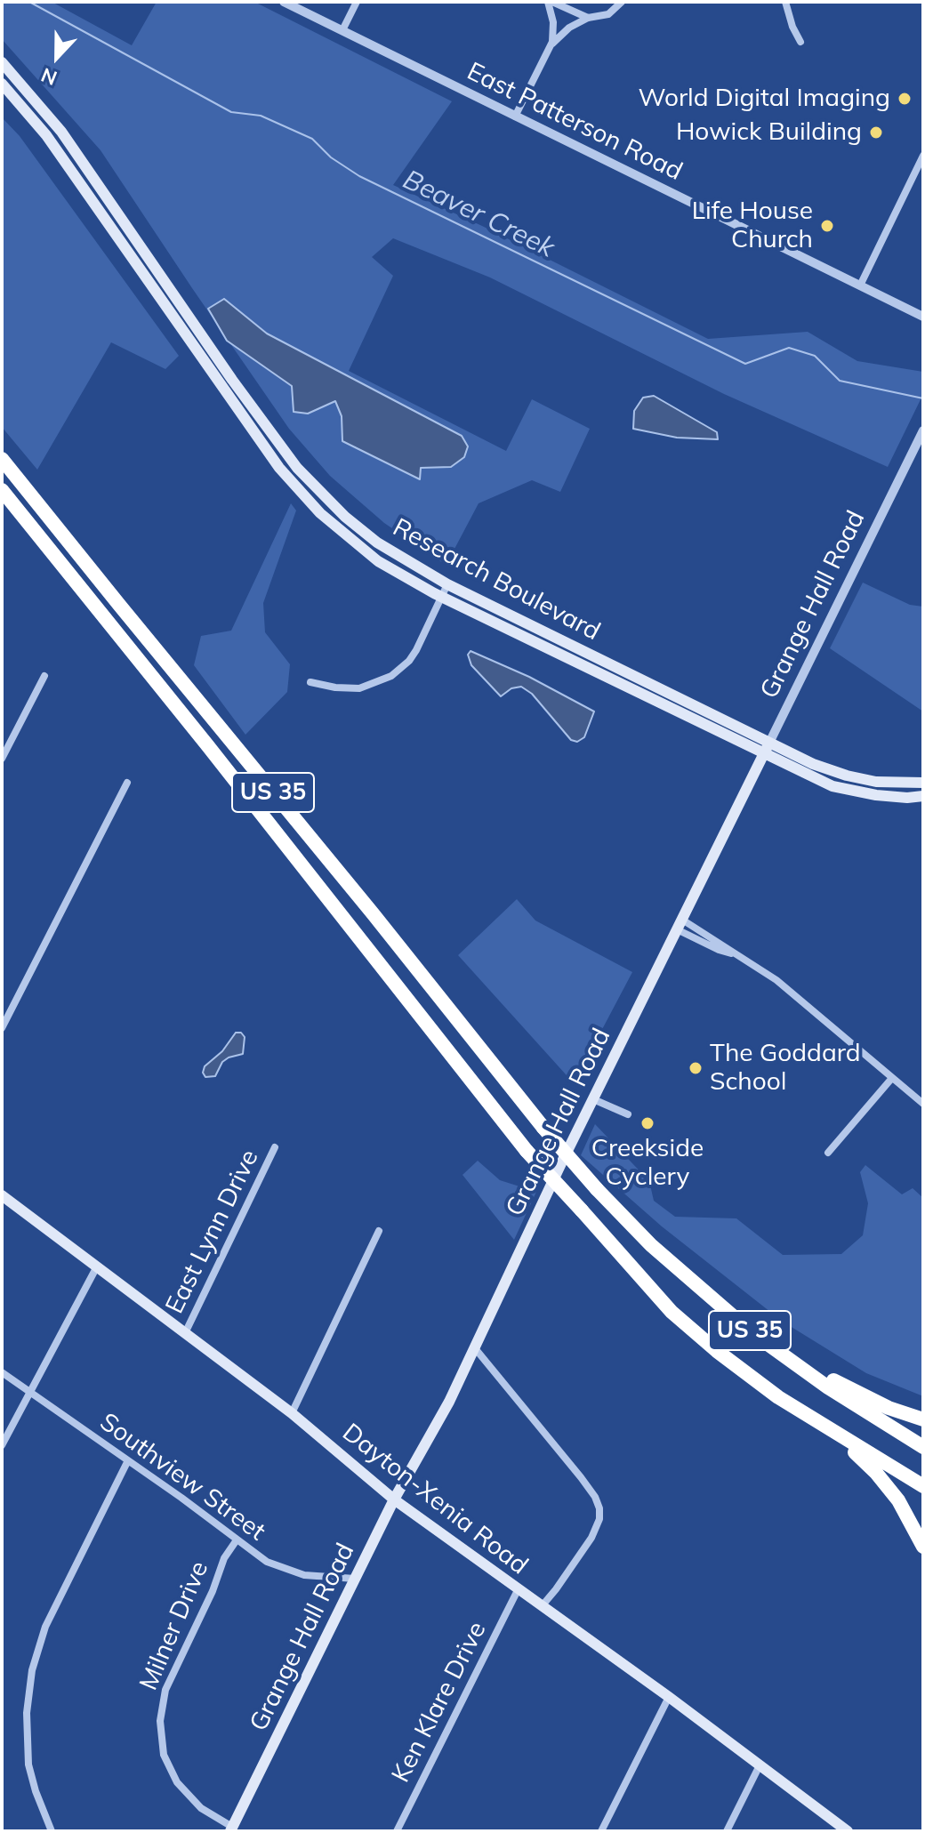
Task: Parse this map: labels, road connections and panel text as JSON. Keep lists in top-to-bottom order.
{
  "streets": {
    "highway": ["US 35"],
    "main road": ["Research Boulevard", "Grange Hall Road", "Dayton-Xenia Road"],
    "street": [
      "East Patterson Road",
      "East Lynn Drive",
      "Southview Street",
      "Milner Drive",
      "Ken Klare Drive"
    ]
  },
  "crossings": [
    ["Research Boulevard", "Grange Hall Road"],
    ["Grange Hall Road", "Southview Street"],
    ["Grange Hall Road", "Dayton-Xenia Road"],
    ["Grange Hall Road", "Milner Drive"],
    ["East Lynn Drive", "Dayton-Xenia Road"],
    ["Southview Street", "Milner Drive"],
    ["Dayton-Xenia Road", "Ken Klare Drive"]
  ],
  "water": ["Beaver Creek"],
  "places": [
    "World Digital Imaging",
    "Howick Building",
    "Life House Church",
    "The Goddard School",
    "Creekside Cyclery"
  ],
  "north": "bottom"
}
